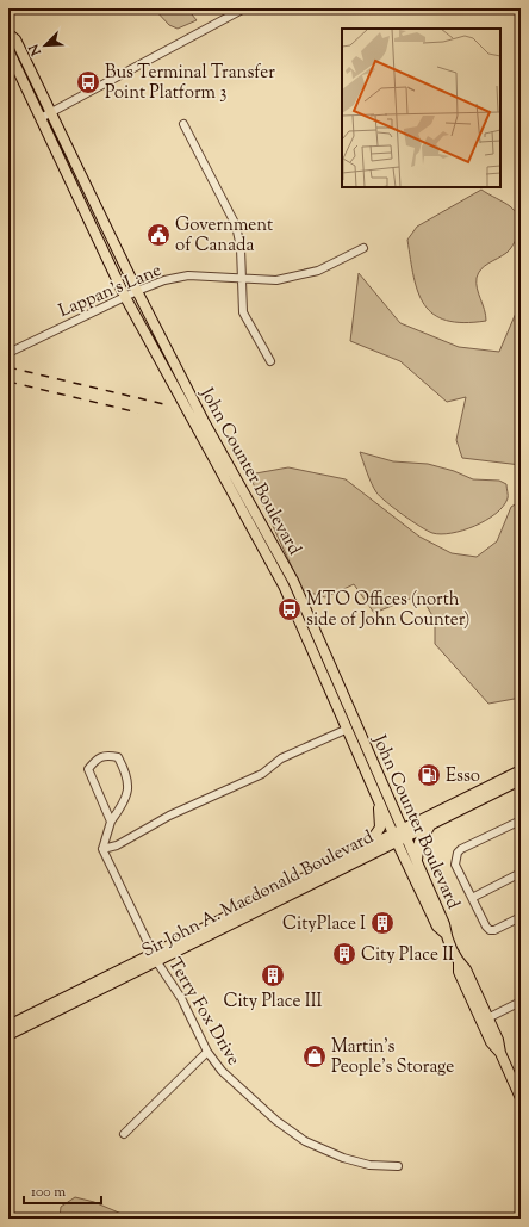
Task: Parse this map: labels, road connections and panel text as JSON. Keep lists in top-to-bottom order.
{
  "streets": {
    "main road": ["John Counter Boulevard", "Sir John A. Macdonald Boulevard"],
    "street": ["Lappan's Lane", "Terry Fox Drive"]
  },
  "crossings": [
    ["Lappan's Lane", "John Counter Boulevard"],
    ["John Counter Boulevard", "Sir John A. Macdonald Boulevard"],
    ["Sir John A. Macdonald Boulevard", "Terry Fox Drive"]
  ],
  "places": {
    "bus stop": ["Bus Terminal Transfer Point Platform 3", "MTO Offices (north side of John Counter)"],
    "public building": ["Government of Canada"],
    "fuel station": ["Esso"],
    "building": ["CityPlace I", "City Place II", "City Place III"],
    "shop": ["Martin's People's Storage"]
  },
  "scale_bar": "100 m",
  "north": "bottom left"
}
